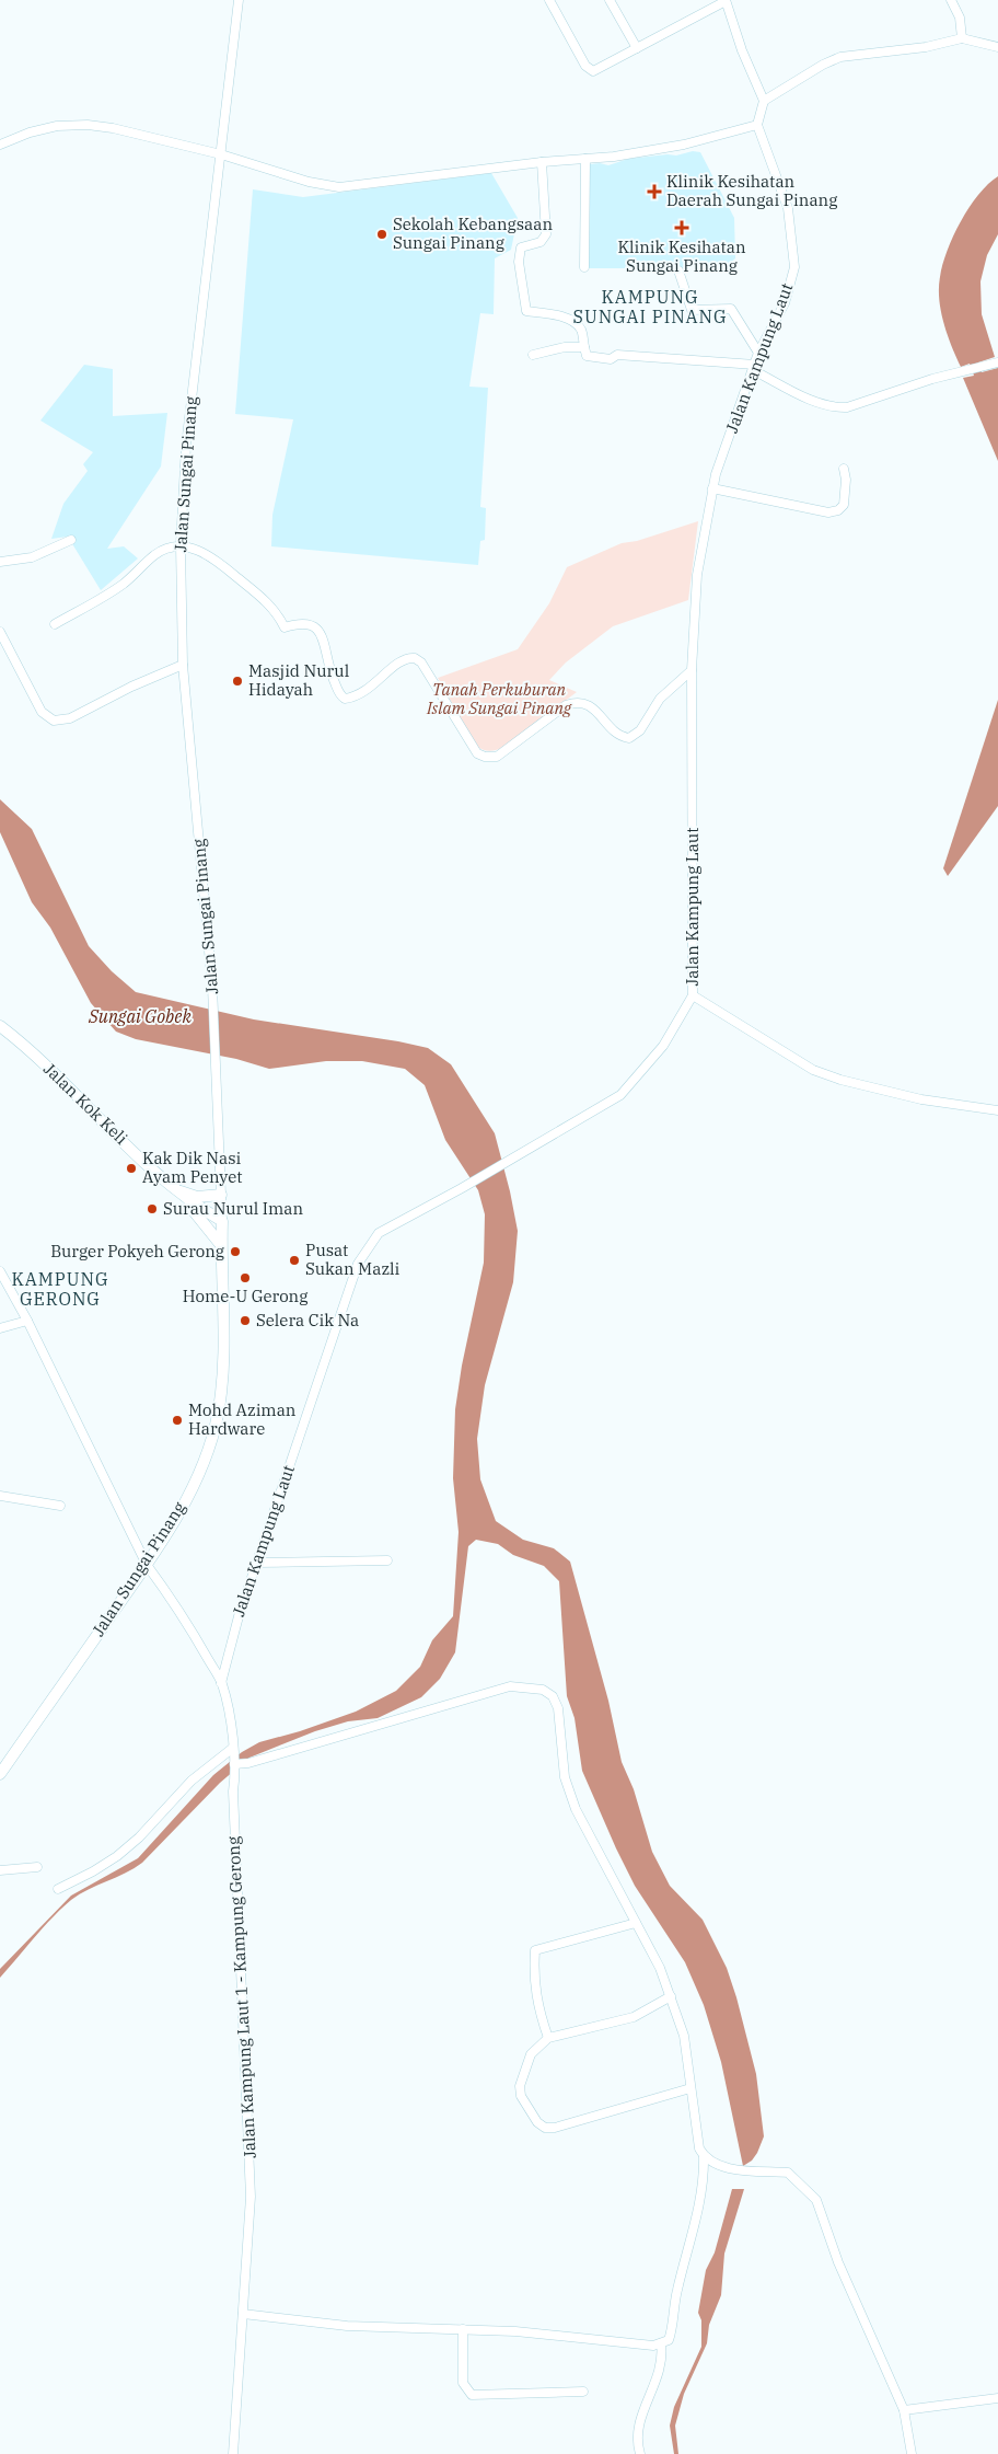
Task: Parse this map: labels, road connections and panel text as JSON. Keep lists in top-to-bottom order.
{
  "streets": {
    "street": [
      "Jalan Kampung Laut",
      "Jalan Sungai Pinang",
      "Jalan Kok Keli",
      "Jalan Kampung Laut 1 - Kampung Gerong"
    ]
  },
  "crossings": [
    ["Jalan Kampung Laut", "Jalan Kampung Laut 1 - Kampung Gerong"],
    ["Jalan Sungai Pinang", "Jalan Kok Keli"],
    ["Jalan Sungai Pinang", "Jalan Kampung Laut 1 - Kampung Gerong"]
  ],
  "districts": ["KAMPUNG SUNGAI PINANG", "KAMPUNG GERONG"],
  "water": ["Sungai Gobek"],
  "parks": ["Tanah Perkuburan Islam Sungai Pinang"],
  "places": {
    "health": ["Klinik Kesihatan Daerah Sungai Pinang", "Klinik Kesihatan Sungai Pinang"],
    "other": [
      "Sekolah Kebangsaan Sungai Pinang",
      "Masjid Nurul Hidayah",
      "Kak Dik Nasi Ayam Penyet",
      "Surau Nurul Iman",
      "Burger Pokyeh Gerong",
      "Pusat Sukan Mazli",
      "Home-U Gerong",
      "Selera Cik Na",
      "Mohd Aziman Hardware"
    ]
  }
}
